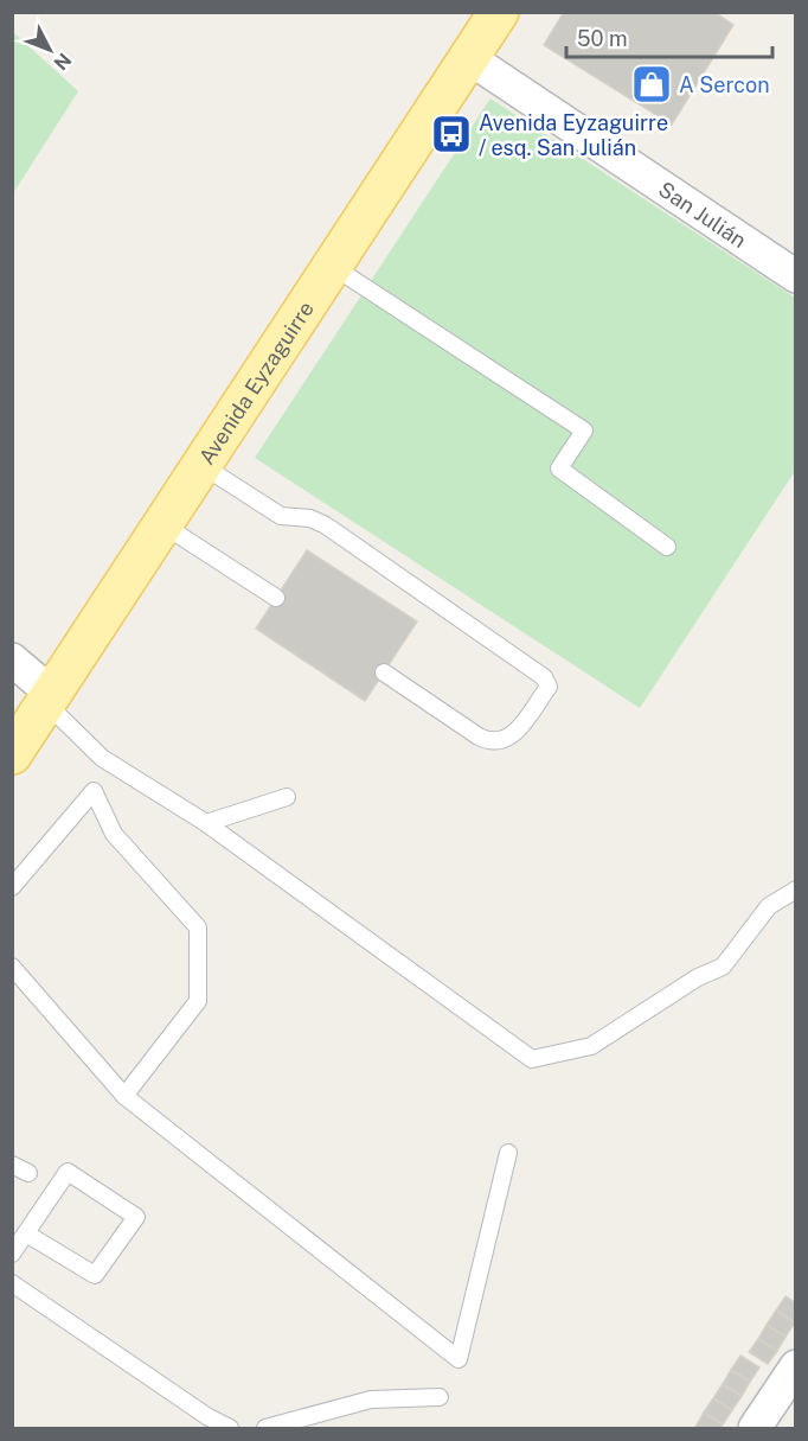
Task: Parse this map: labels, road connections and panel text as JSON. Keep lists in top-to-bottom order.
{
  "streets": {
    "main road": ["Avenida Eyzaguirre"],
    "street": ["San Julián"]
  },
  "crossings": [
    ["San Julián", "Avenida Eyzaguirre"]
  ],
  "places": {
    "shop": ["A Sercon"],
    "bus stop": ["Avenida Eyzaguirre / esq. San Julián"]
  },
  "scale_bar": "50 m",
  "north": "bottom right"
}
